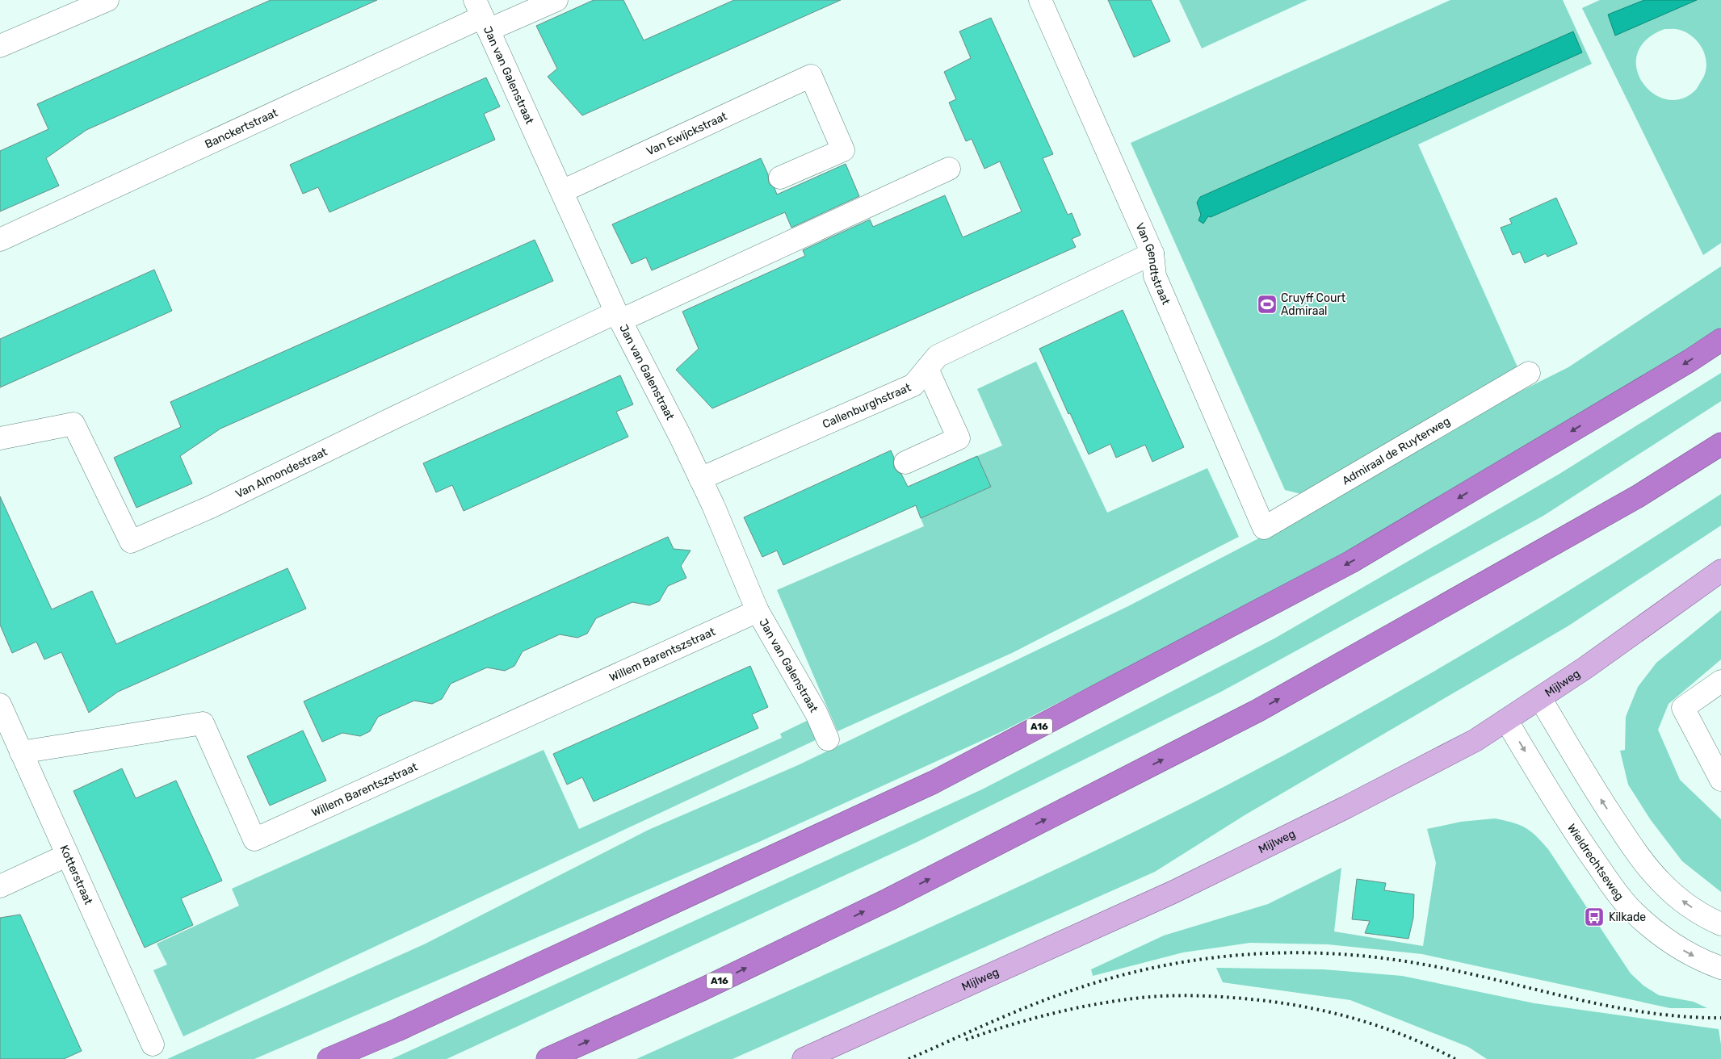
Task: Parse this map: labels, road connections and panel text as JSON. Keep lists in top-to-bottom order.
{
  "streets": {
    "highway": ["A16"],
    "main road": ["Mijlweg"],
    "street": [
      "Jan van Galenstraat",
      "Banckertstraat",
      "Van Ewijckstraat",
      "Van Gendtstraat",
      "Callenburghstraat",
      "Admiraal de Ruyterweg",
      "Van Almondestraat",
      "Willem Barentszstraat",
      "Wieldrechtseweg",
      "Kotterstraat"
    ]
  },
  "crossings": [
    ["Jan van Galenstraat", "Banckertstraat"],
    ["Jan van Galenstraat", "Van Ewijckstraat"],
    ["Jan van Galenstraat", "Callenburghstraat"],
    ["Jan van Galenstraat", "Van Almondestraat"],
    ["Jan van Galenstraat", "Willem Barentszstraat"],
    ["Van Gendtstraat", "Callenburghstraat"],
    ["Van Gendtstraat", "Admiraal de Ruyterweg"],
    ["Willem Barentszstraat", "Kotterstraat"],
    ["Mijlweg", "Wieldrechtseweg"]
  ],
  "places": {
    "sports": ["Cruyff Court Admiraal"],
    "bus stop": ["Kilkade"]
  }
}
